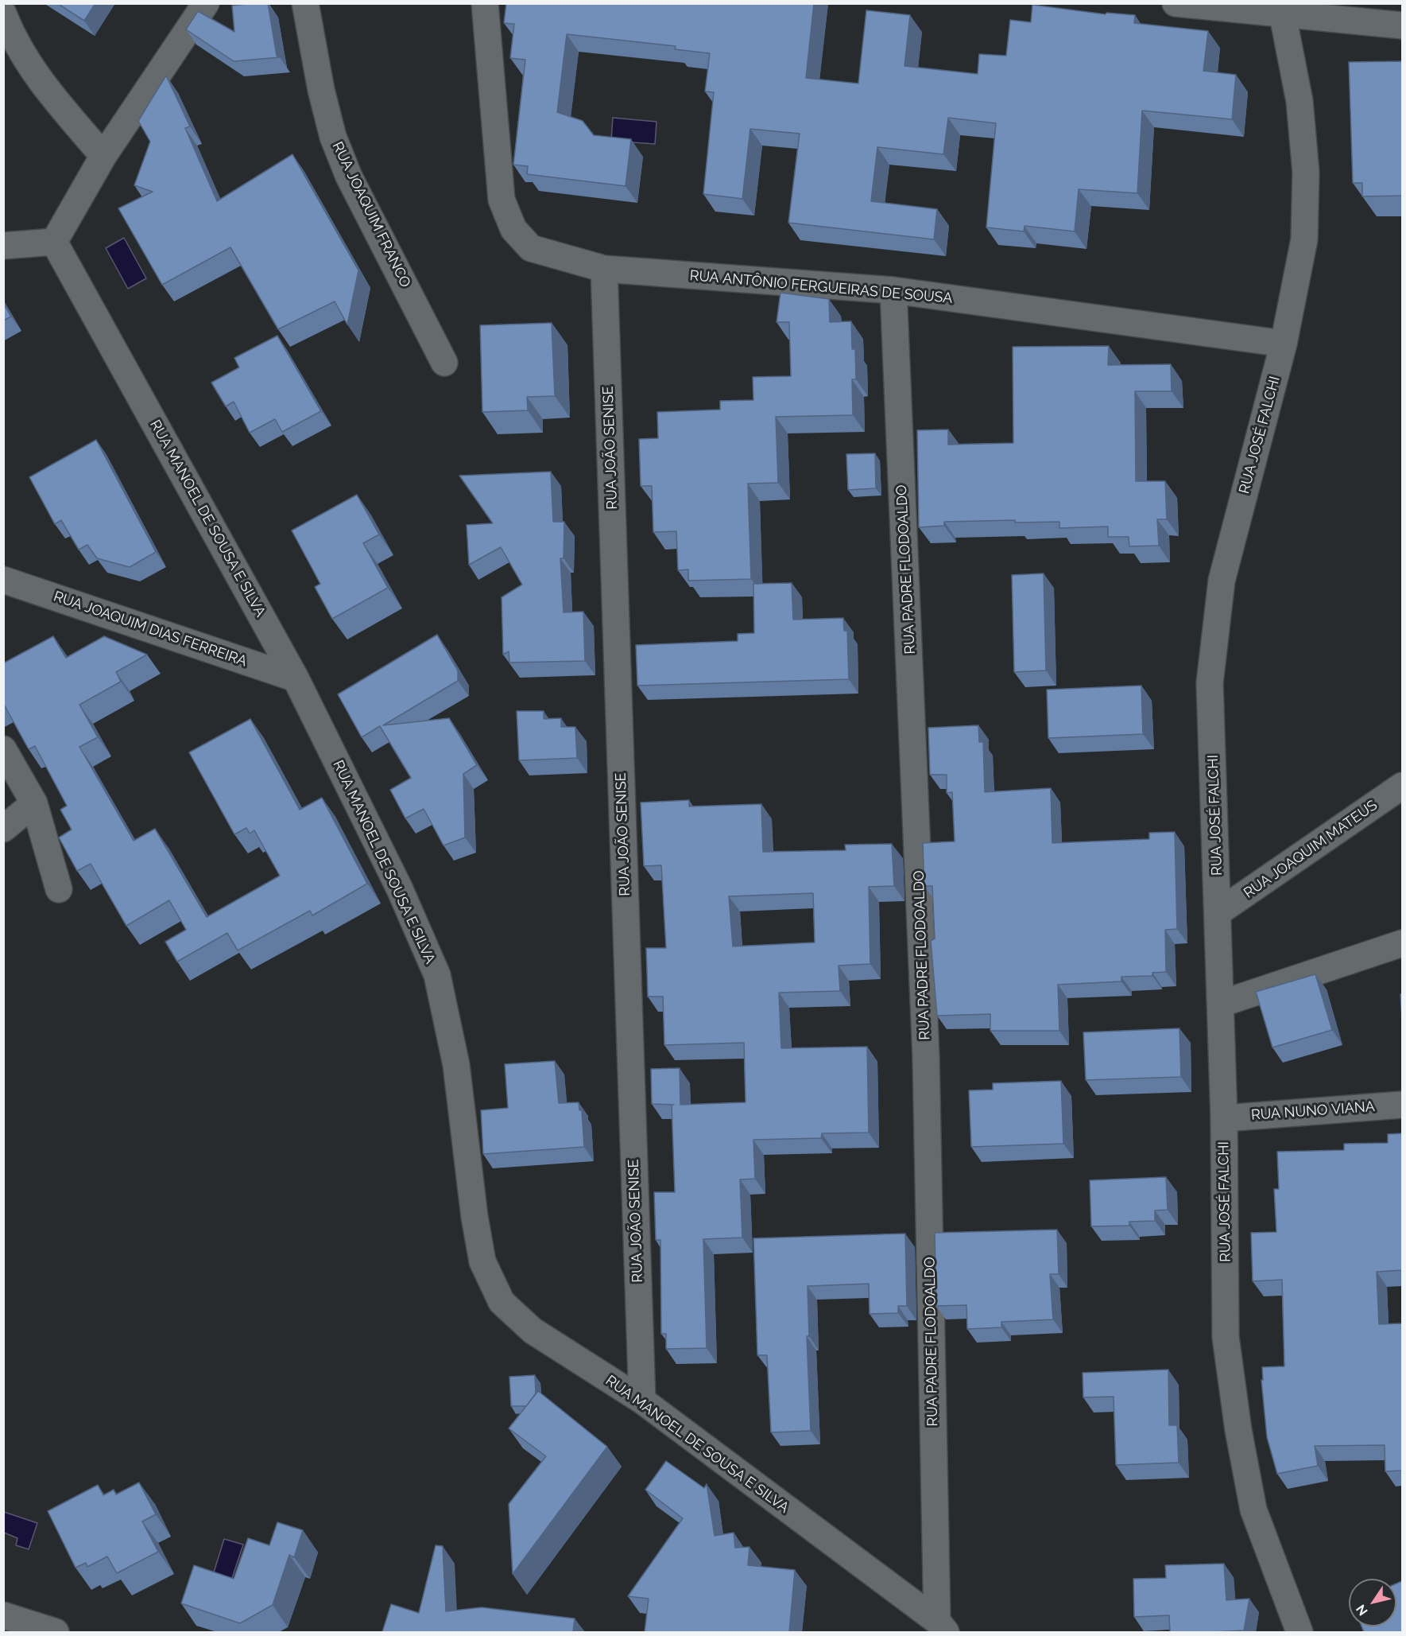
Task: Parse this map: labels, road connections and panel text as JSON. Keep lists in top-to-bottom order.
{
  "streets": {
    "street": [
      "RUA JOAQUIM FRANCO",
      "RUA ANTÔNIO FERGUEIRAS DE SOUSA",
      "RUA JOSÉ FALCHI",
      "RUA JOÃO SENISE",
      "RUA MANOEL DE SOUSA E SILVA",
      "RUA PADRE FLODOALDO",
      "RUA JOAQUIM DIAS FERREIRA",
      "RUA JOAQUIM MATEUS",
      "RUA NUNO VIANA"
    ]
  },
  "crossings": [
    ["RUA ANTÔNIO FERGUEIRAS DE SOUSA", "RUA JOSÉ FALCHI"],
    ["RUA ANTÔNIO FERGUEIRAS DE SOUSA", "RUA JOÃO SENISE"],
    ["RUA ANTÔNIO FERGUEIRAS DE SOUSA", "RUA PADRE FLODOALDO"],
    ["RUA JOSÉ FALCHI", "RUA JOAQUIM MATEUS"],
    ["RUA JOSÉ FALCHI", "RUA NUNO VIANA"],
    ["RUA JOÃO SENISE", "RUA MANOEL DE SOUSA E SILVA"],
    ["RUA MANOEL DE SOUSA E SILVA", "RUA PADRE FLODOALDO"],
    ["RUA MANOEL DE SOUSA E SILVA", "RUA JOAQUIM DIAS FERREIRA"]
  ],
  "north": "bottom left"
}
